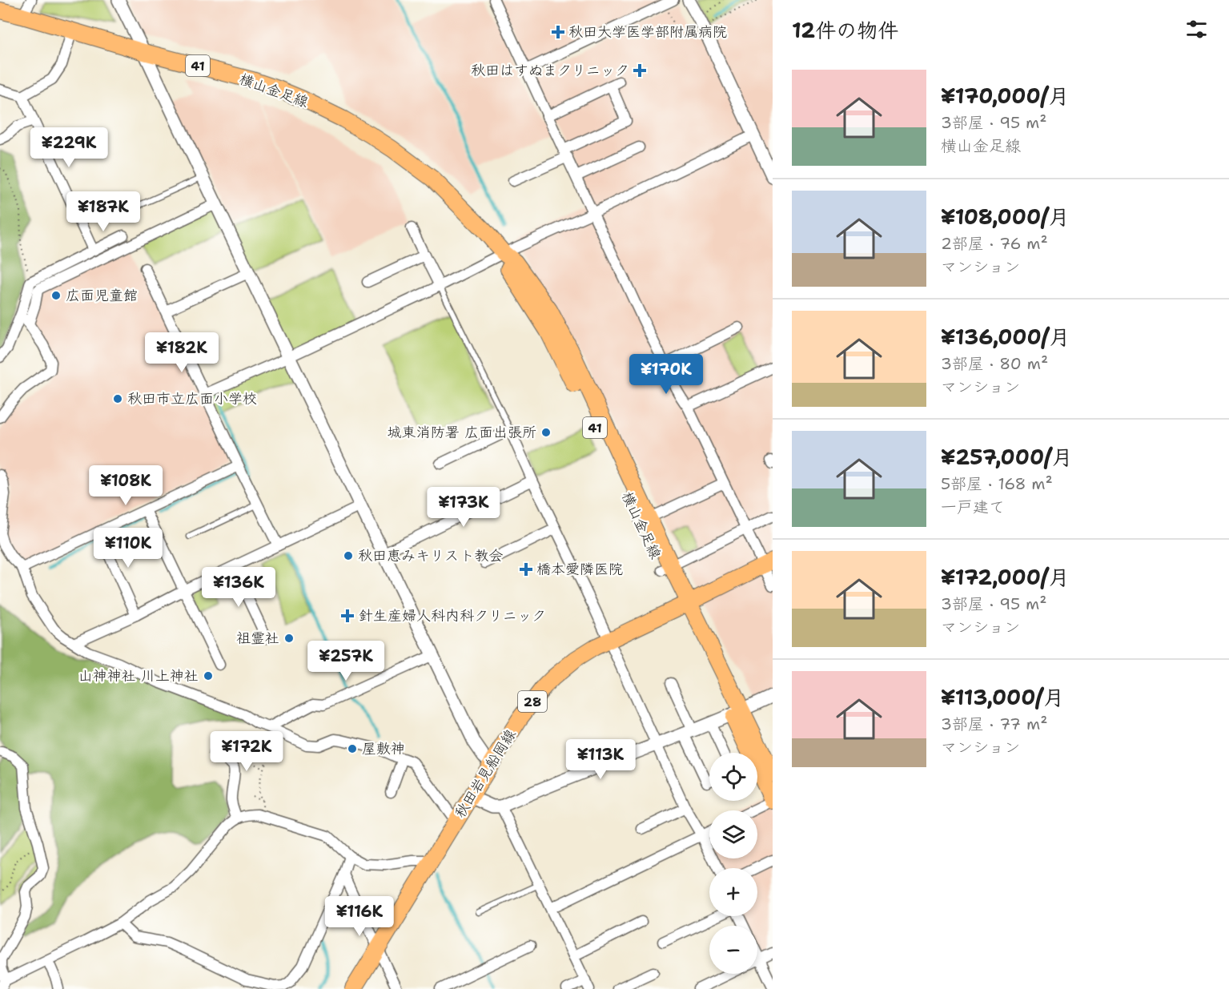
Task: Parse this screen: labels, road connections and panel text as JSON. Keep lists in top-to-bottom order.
{
  "streets": {
    "main road": [
      "41",
      "横山金足線",
      "28",
      "秋田岩見船岡線"
    ]
  },
  "crossings": [
    ["横山金足線", "秋田岩見船岡線"]
  ],
  "places": {
    "health": [
      "秋田大学医学部附属病院",
      "秋田はすぬまクリニック",
      "橋本愛隣医院",
      "針生産婦人科内科クリニック"
    ],
    "other": [
      "広面児童館",
      "秋田市立広面小学校",
      "城東消防署 広面出張所",
      "秋田恵みキリスト教会",
      "祖霊社",
      "山神神社 川上神社",
      "屋敷神"
    ]
  },
  "page": {
    "heading": "12件の物件",
    "list": [
      {
        "name": "¥170,000/月",
        "note": "3部屋 · 95 m² · 横山金足線"
      },
      {
        "name": "¥108,000/月",
        "note": "2部屋 · 76 m² · マンション"
      },
      {
        "name": "¥136,000/月",
        "note": "3部屋 · 80 m² · マンション"
      },
      {
        "name": "¥257,000/月",
        "note": "5部屋 · 168 m² · 一戸建て"
      },
      {
        "name": "¥172,000/月",
        "note": "3部屋 · 95 m² · マンション"
      },
      {
        "name": "¥113,000/月",
        "note": "3部屋 · 77 m² · マンション"
      }
    ],
    "price": [
      "¥229K",
      "¥187K",
      "¥182K",
      "¥170K",
      "¥108K",
      "¥173K",
      "¥110K",
      "¥136K",
      "¥257K",
      "¥172K",
      "¥113K",
      "¥116K"
    ],
    "map_buttons": ["+", "−"]
  }
}
